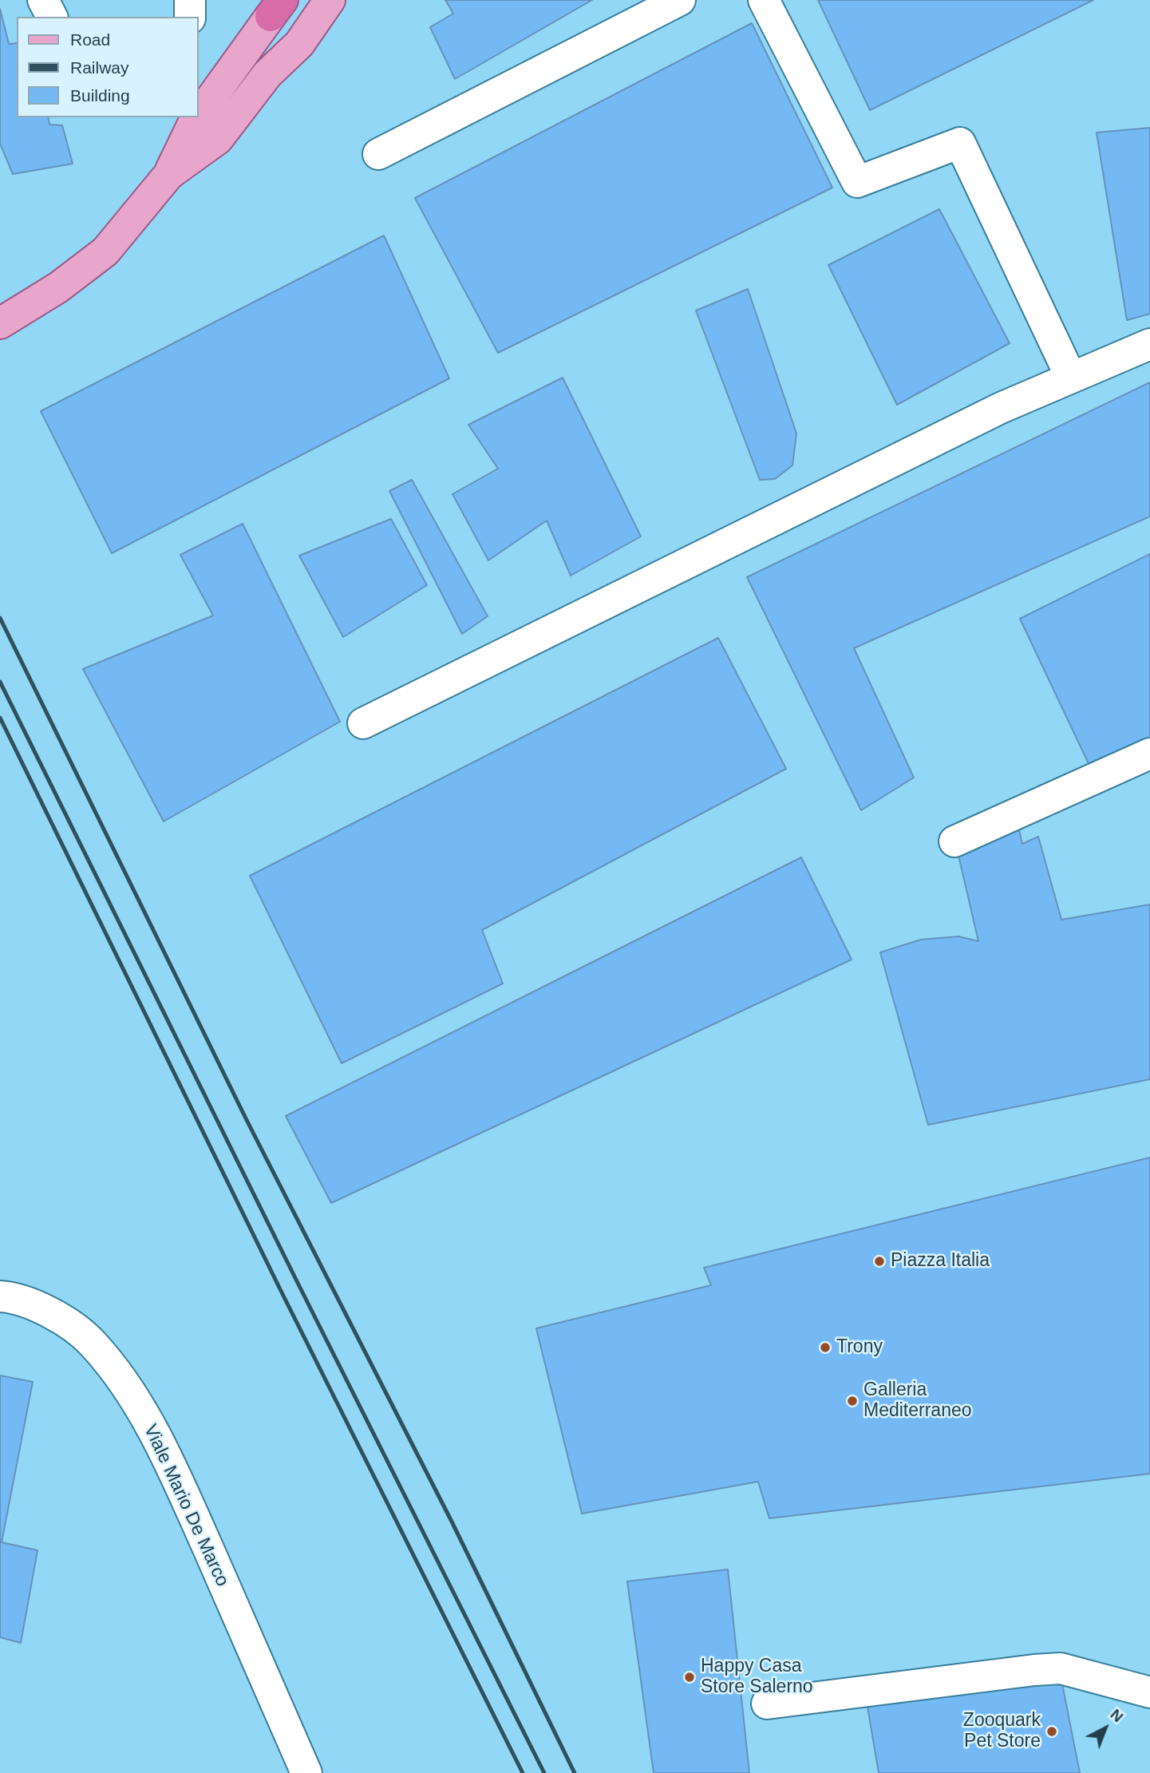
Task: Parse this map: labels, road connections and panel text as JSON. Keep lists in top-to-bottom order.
{
  "streets": {
    "street": ["Viale Mario De Marco"]
  },
  "places": [
    "Piazza Italia",
    "Trony",
    "Galleria Mediterraneo",
    "Happy Casa Store Salerno",
    "Zooquark Pet Store"
  ],
  "legend": ["Road", "Railway", "Building"],
  "north": "top right"
}
